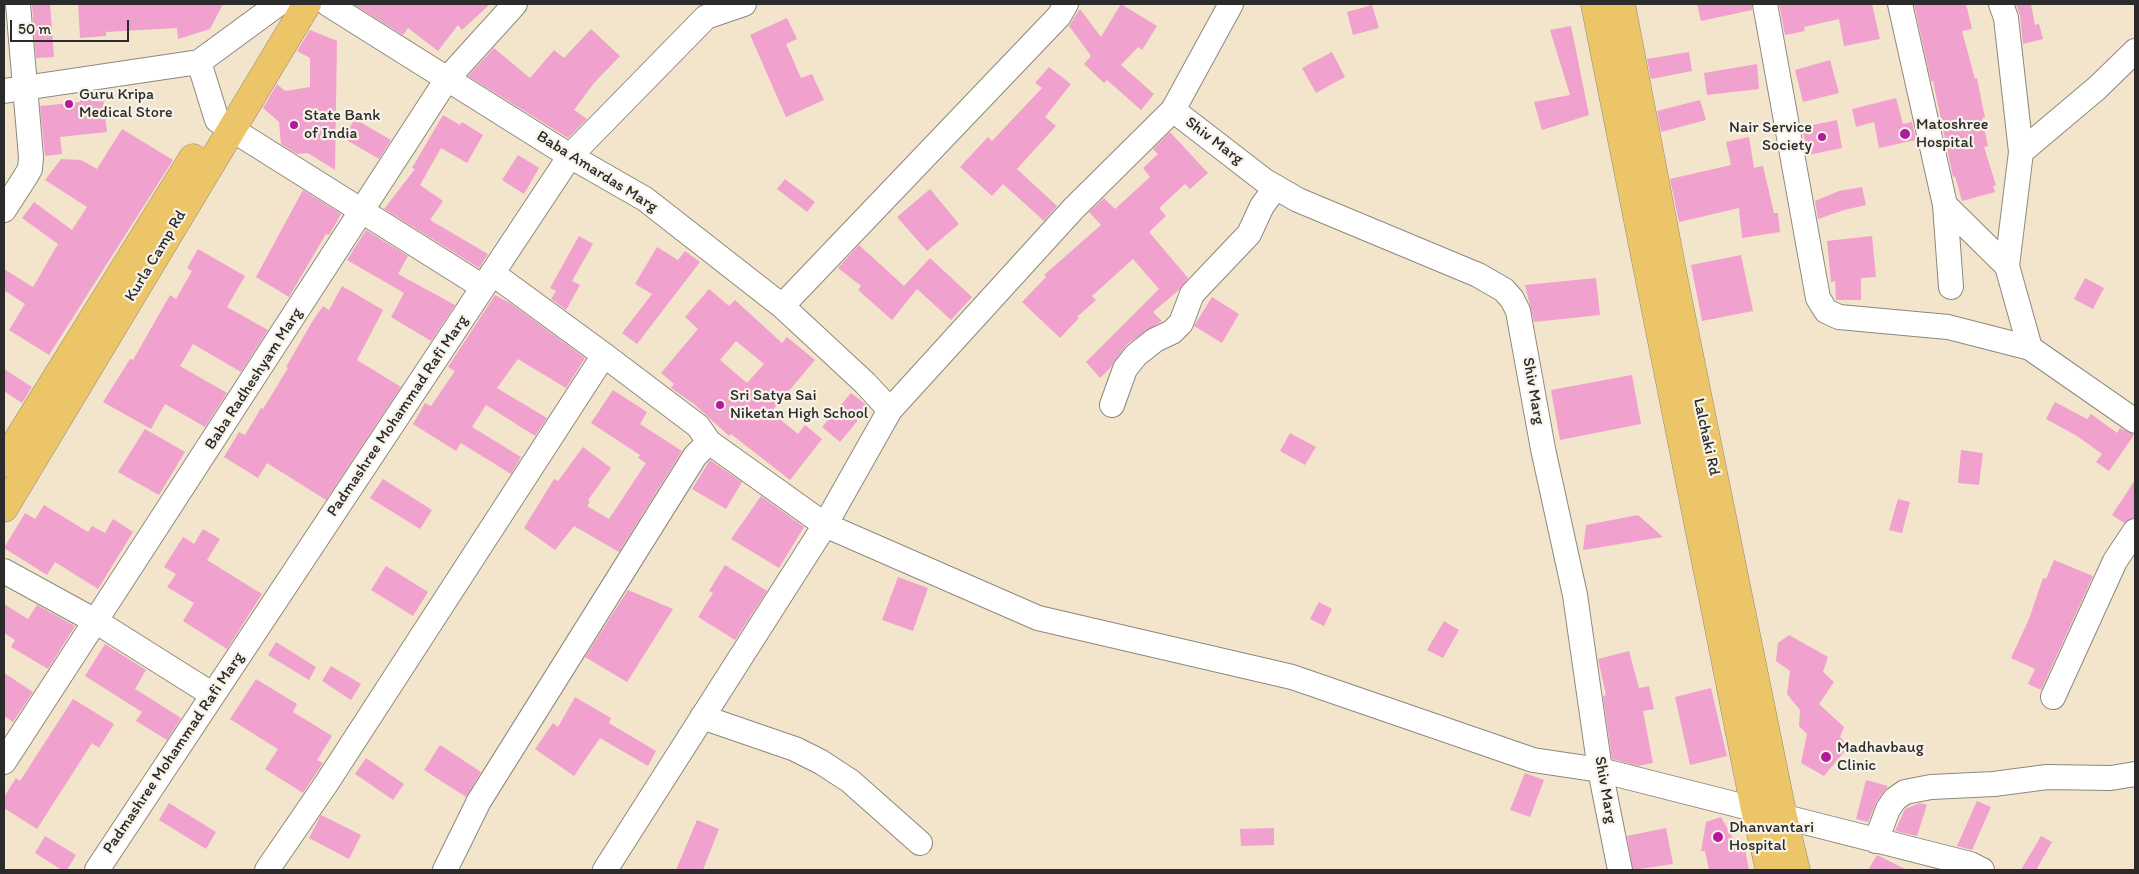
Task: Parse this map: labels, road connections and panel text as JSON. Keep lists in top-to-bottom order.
{
  "streets": {
    "main road": ["Kurla Camp Rd", "Lalchaki Rd"],
    "street": [
      "Shiv Marg",
      "Baba Amardas Marg",
      "Baba Radheshyam Marg",
      "Padmashree Mohammad Rafi Marg"
    ]
  },
  "crossings": [
    ["Baba Amardas Marg", "Baba Radheshyam Marg"],
    ["Baba Amardas Marg", "Padmashree Mohammad Rafi Marg"]
  ],
  "places": [
    "Guru Kripa Medical Store",
    "State Bank of India",
    "Matoshree Hospital",
    "Nair Service Society",
    "Sri Satya Sai Niketan High School",
    "Madhavbaug Clinic",
    "Dhanvantari Hospital"
  ],
  "scale_bar": "50 m"
}
